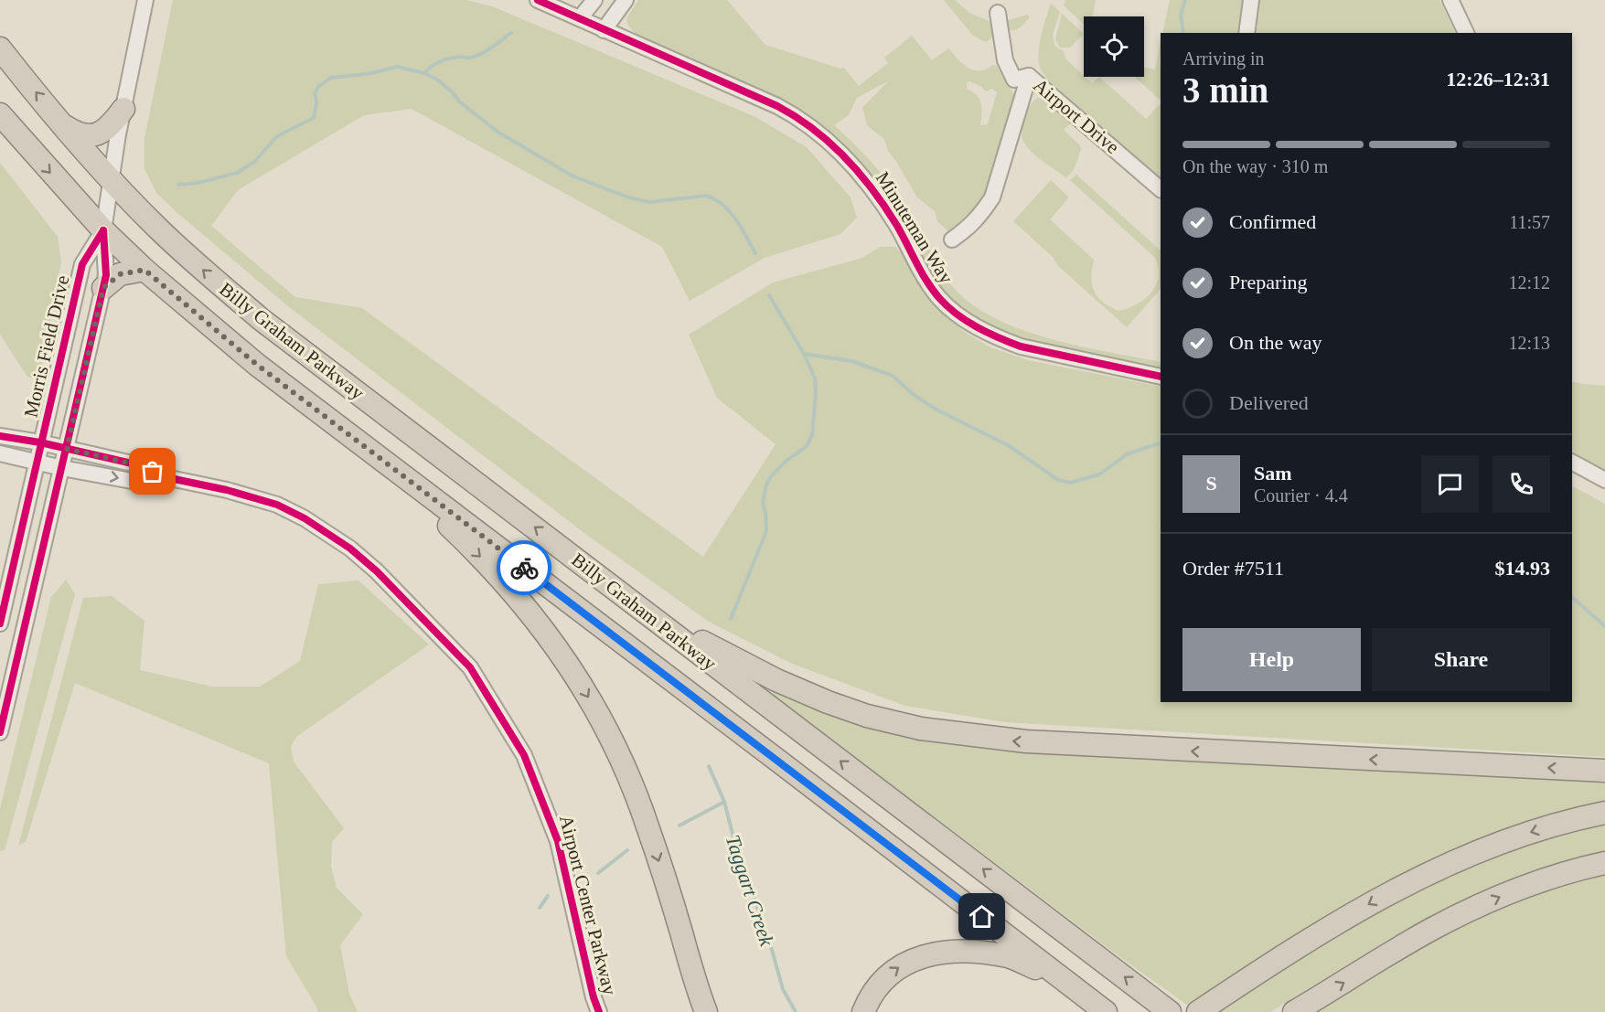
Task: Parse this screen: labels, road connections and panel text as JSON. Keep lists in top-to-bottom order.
{
  "streets": {
    "highway": ["Billy Graham Parkway"],
    "street": [
      "Airport Drive",
      "Minuteman Way",
      "Morris Field Drive",
      "Airport Center Parkway"
    ]
  },
  "crossings": [
    ["Billy Graham Parkway", "Morris Field Drive"],
    ["Morris Field Drive", "Airport Center Parkway"]
  ],
  "water": ["Taggart Creek"],
  "page": {
    "heading": ["3 min", "Arriving in", "12:26–12:31"],
    "panel": [
      "Sam",
      "Courier · 4.4",
      "Order #7511",
      "$14.93"
    ],
    "bar": "On the way · 310 m",
    "list": [
      ["Confirmed", "11:57"],
      ["Preparing", "12:12"],
      ["On the way", "12:13"],
      "Delivered"
    ],
    "round": "S",
    "buttons": ["Help", "Share"]
  }
}
